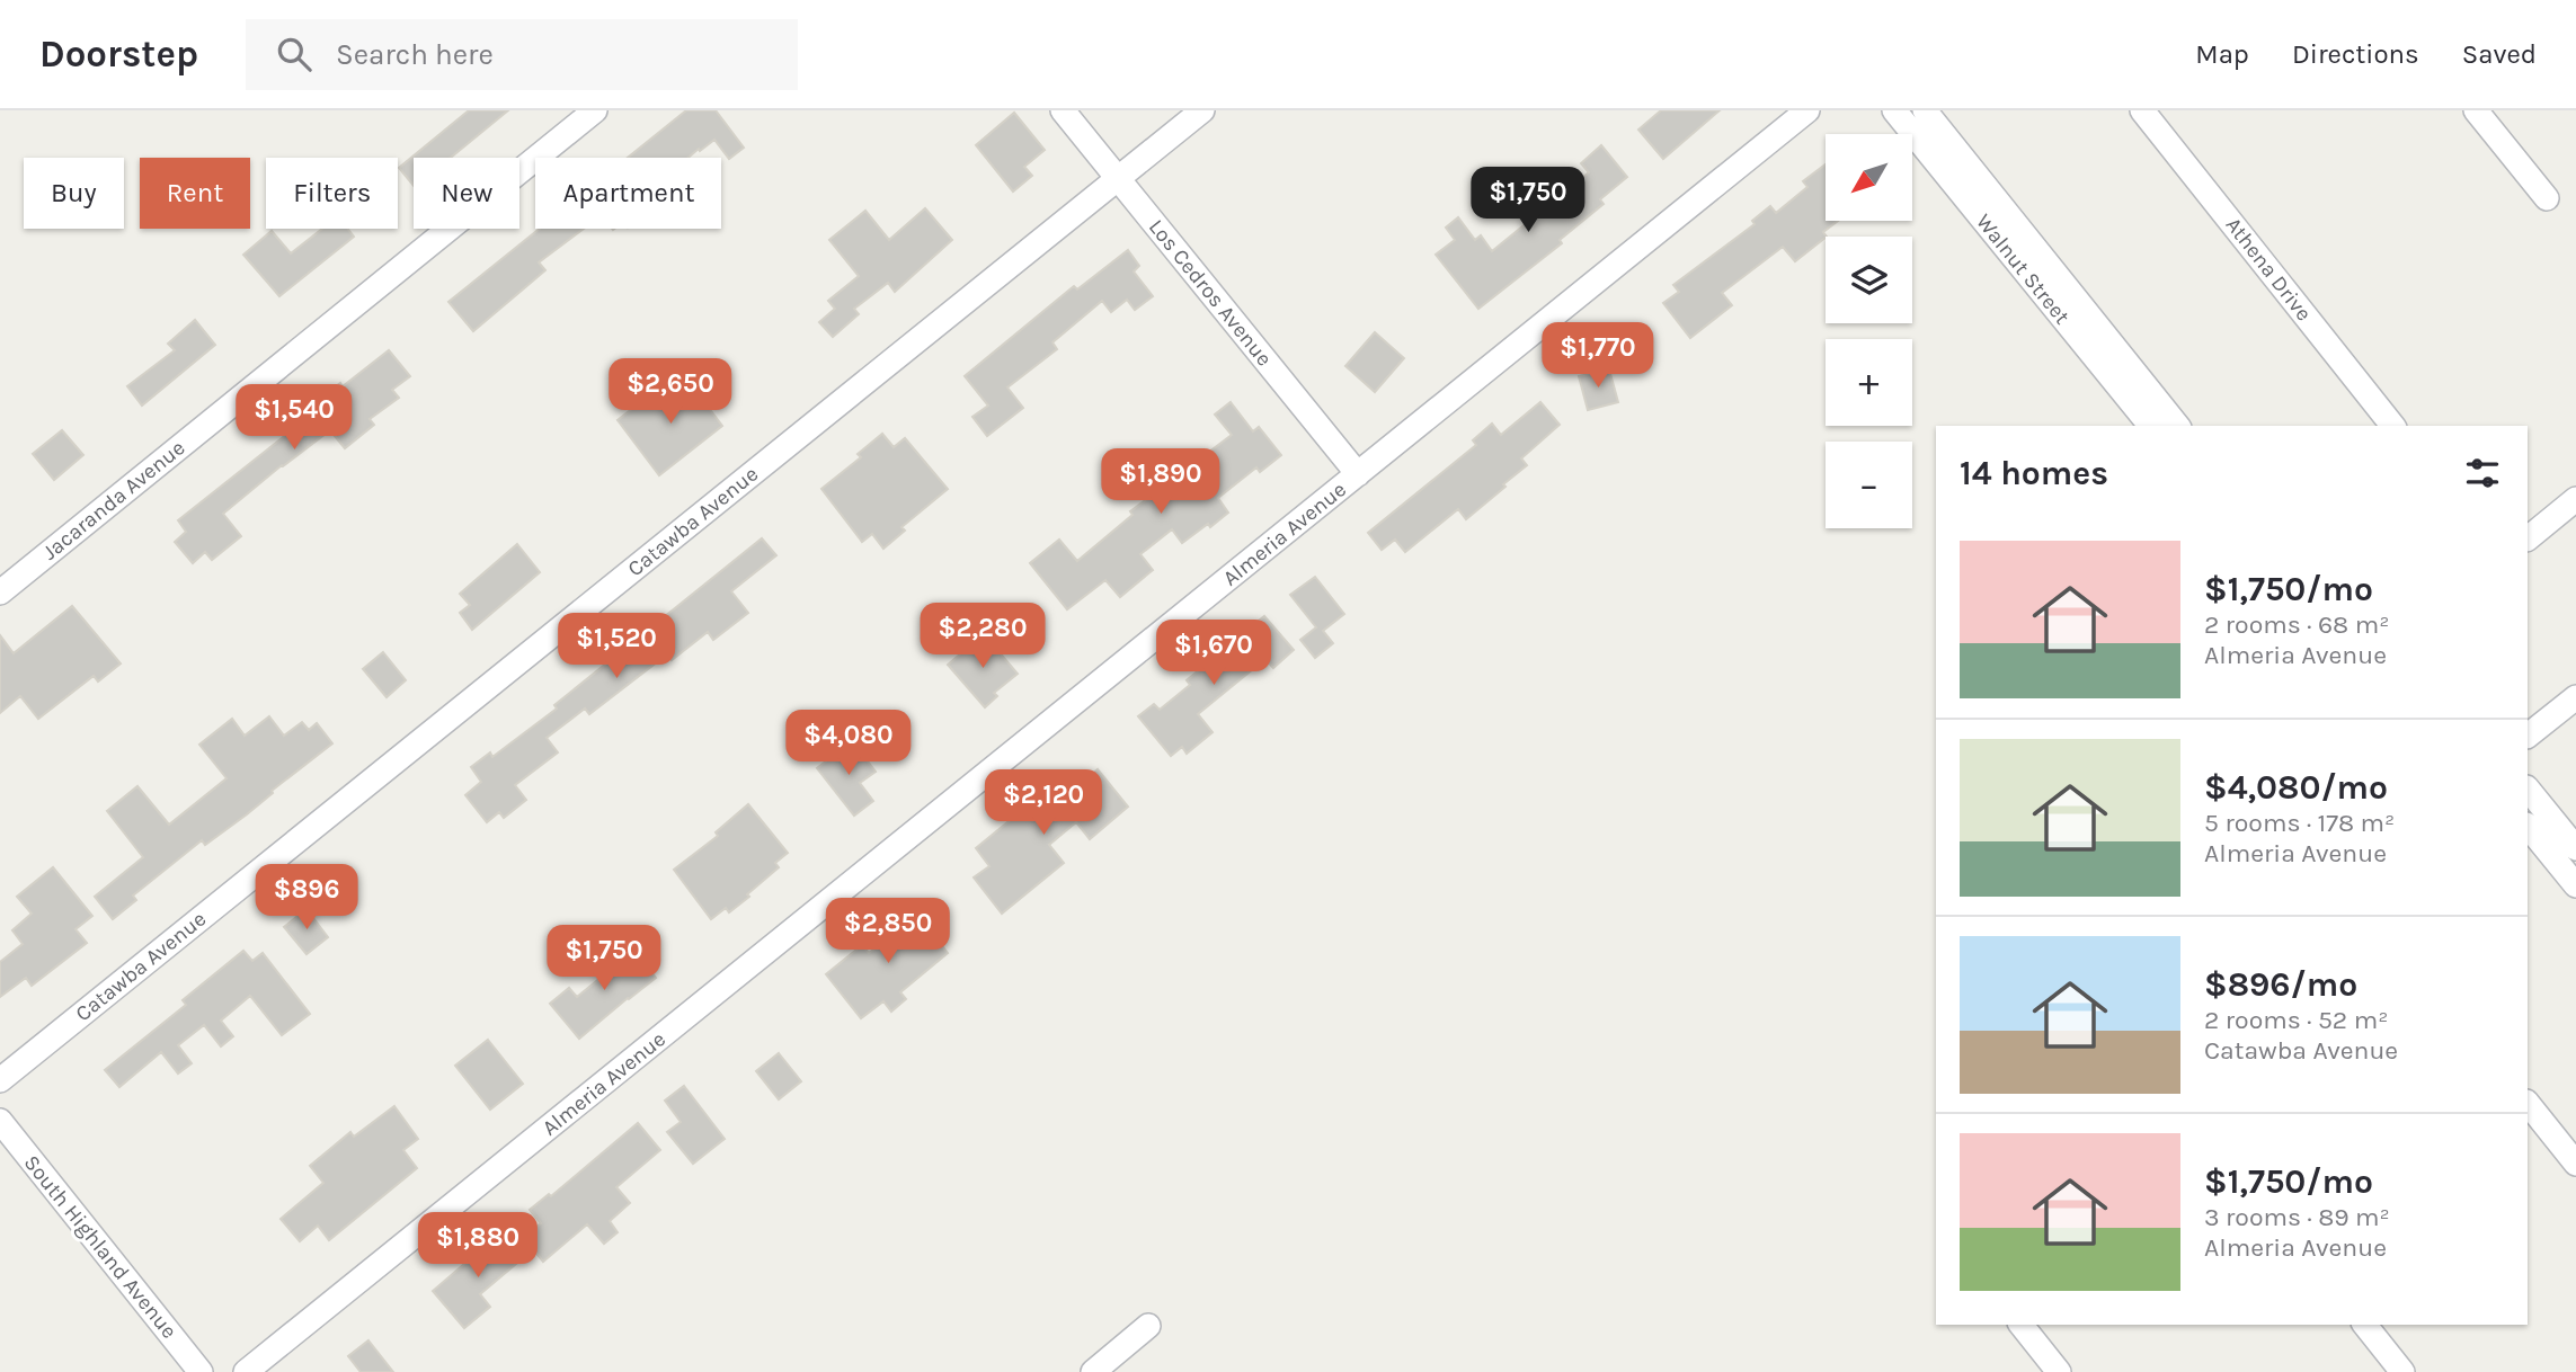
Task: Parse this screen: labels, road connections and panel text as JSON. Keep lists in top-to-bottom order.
{
  "streets": {
    "street": [
      "Walnut Street",
      "Athena Drive",
      "Los Cedros Avenue",
      "Jacaranda Avenue",
      "Catawba Avenue",
      "Almeria Avenue",
      "South Highland Avenue"
    ]
  },
  "crossings": [
    ["Los Cedros Avenue", "Catawba Avenue"],
    ["Los Cedros Avenue", "Almeria Avenue"]
  ],
  "north": "bottom left",
  "page": {
    "header": "Doorstep",
    "search": "Search here",
    "nav": ["Map", "Directions", "Saved"],
    "map_buttons": ["+", "−"],
    "chip": [
      "Buy",
      "Rent",
      "Filters",
      "New",
      "Apartment"
    ],
    "price": [
      "$1,750",
      "$1,770",
      "$2,650",
      "$1,540",
      "$1,890",
      "$2,280",
      "$1,520",
      "$1,670",
      "$4,080",
      "$2,120",
      "$896",
      "$2,850",
      "$1,750",
      "$1,880"
    ],
    "heading": "14 homes",
    "list": [
      {
        "name": "$1,750/mo",
        "note": "2 rooms · 68 m² · Almeria Avenue"
      },
      {
        "name": "$4,080/mo",
        "note": "5 rooms · 178 m² · Almeria Avenue"
      },
      {
        "name": "$896/mo",
        "note": "2 rooms · 52 m² · Catawba Avenue"
      },
      {
        "name": "$1,750/mo",
        "note": "3 rooms · 89 m² · Almeria Avenue"
      }
    ]
  }
}
